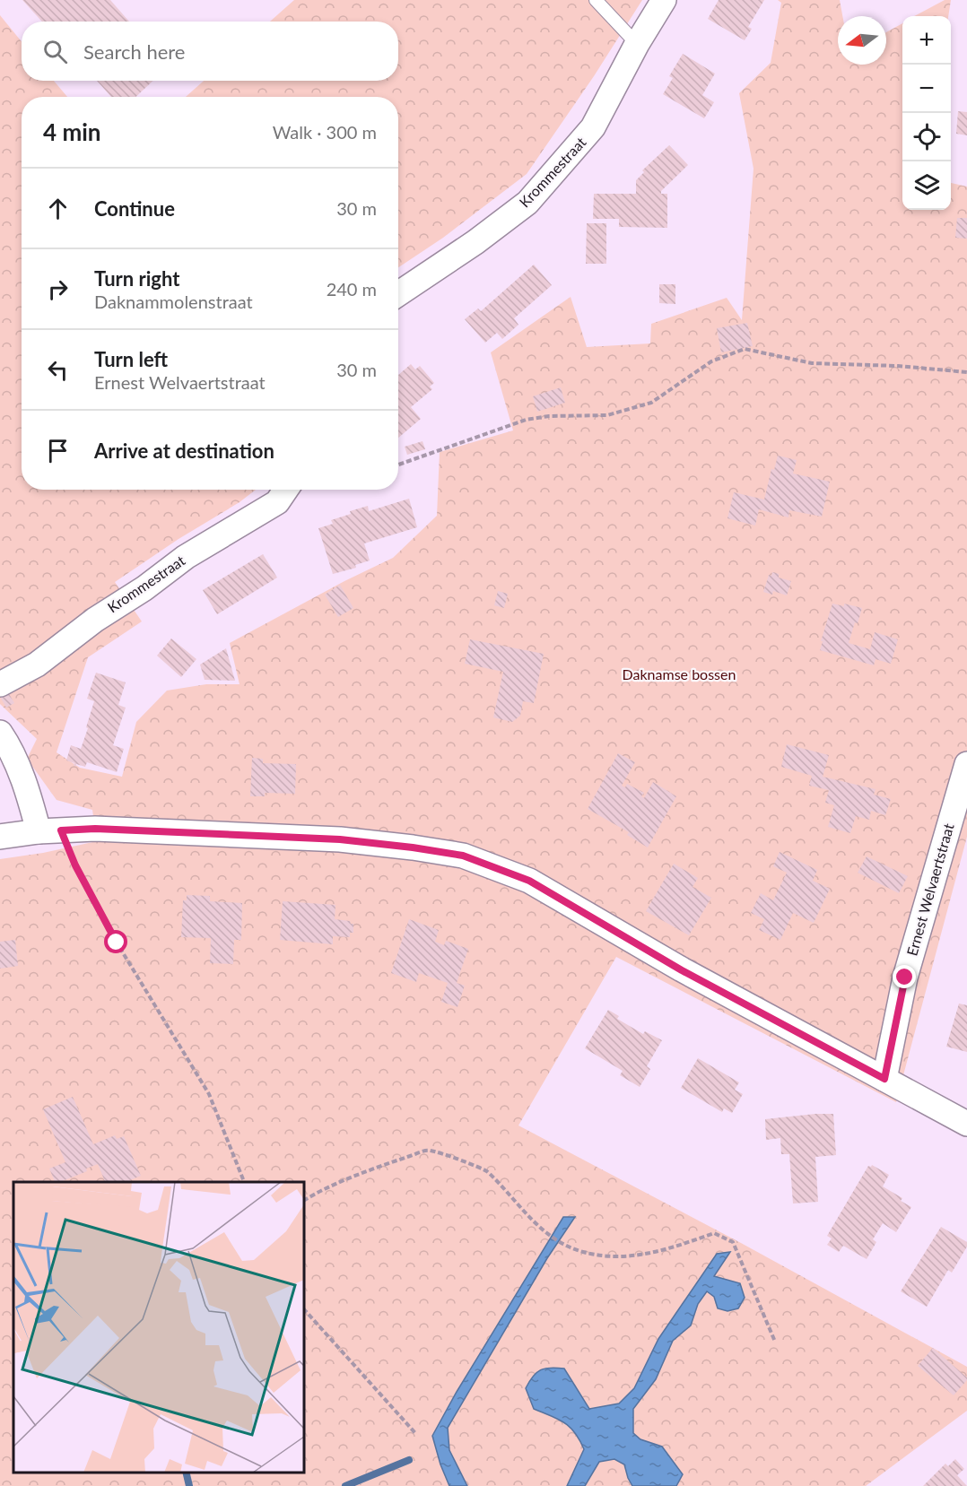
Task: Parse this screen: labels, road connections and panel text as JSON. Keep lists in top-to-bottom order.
{
  "streets": {
    "street": ["Krommestraat", "Ernest Welvaertstraat"]
  },
  "parks": ["Daknamse bossen"],
  "north": "left",
  "page": {
    "map_buttons": ["+", "−"],
    "search": "Search here",
    "heading": ["4 min", "Walk · 300 m"],
    "list": [
      ["Continue", "30 m"],
      ["Turn right", "Daknammolenstraat", "240 m"],
      ["Turn left", "Ernest Welvaertstraat", "30 m"],
      "Arrive at destination"
    ]
  }
}
